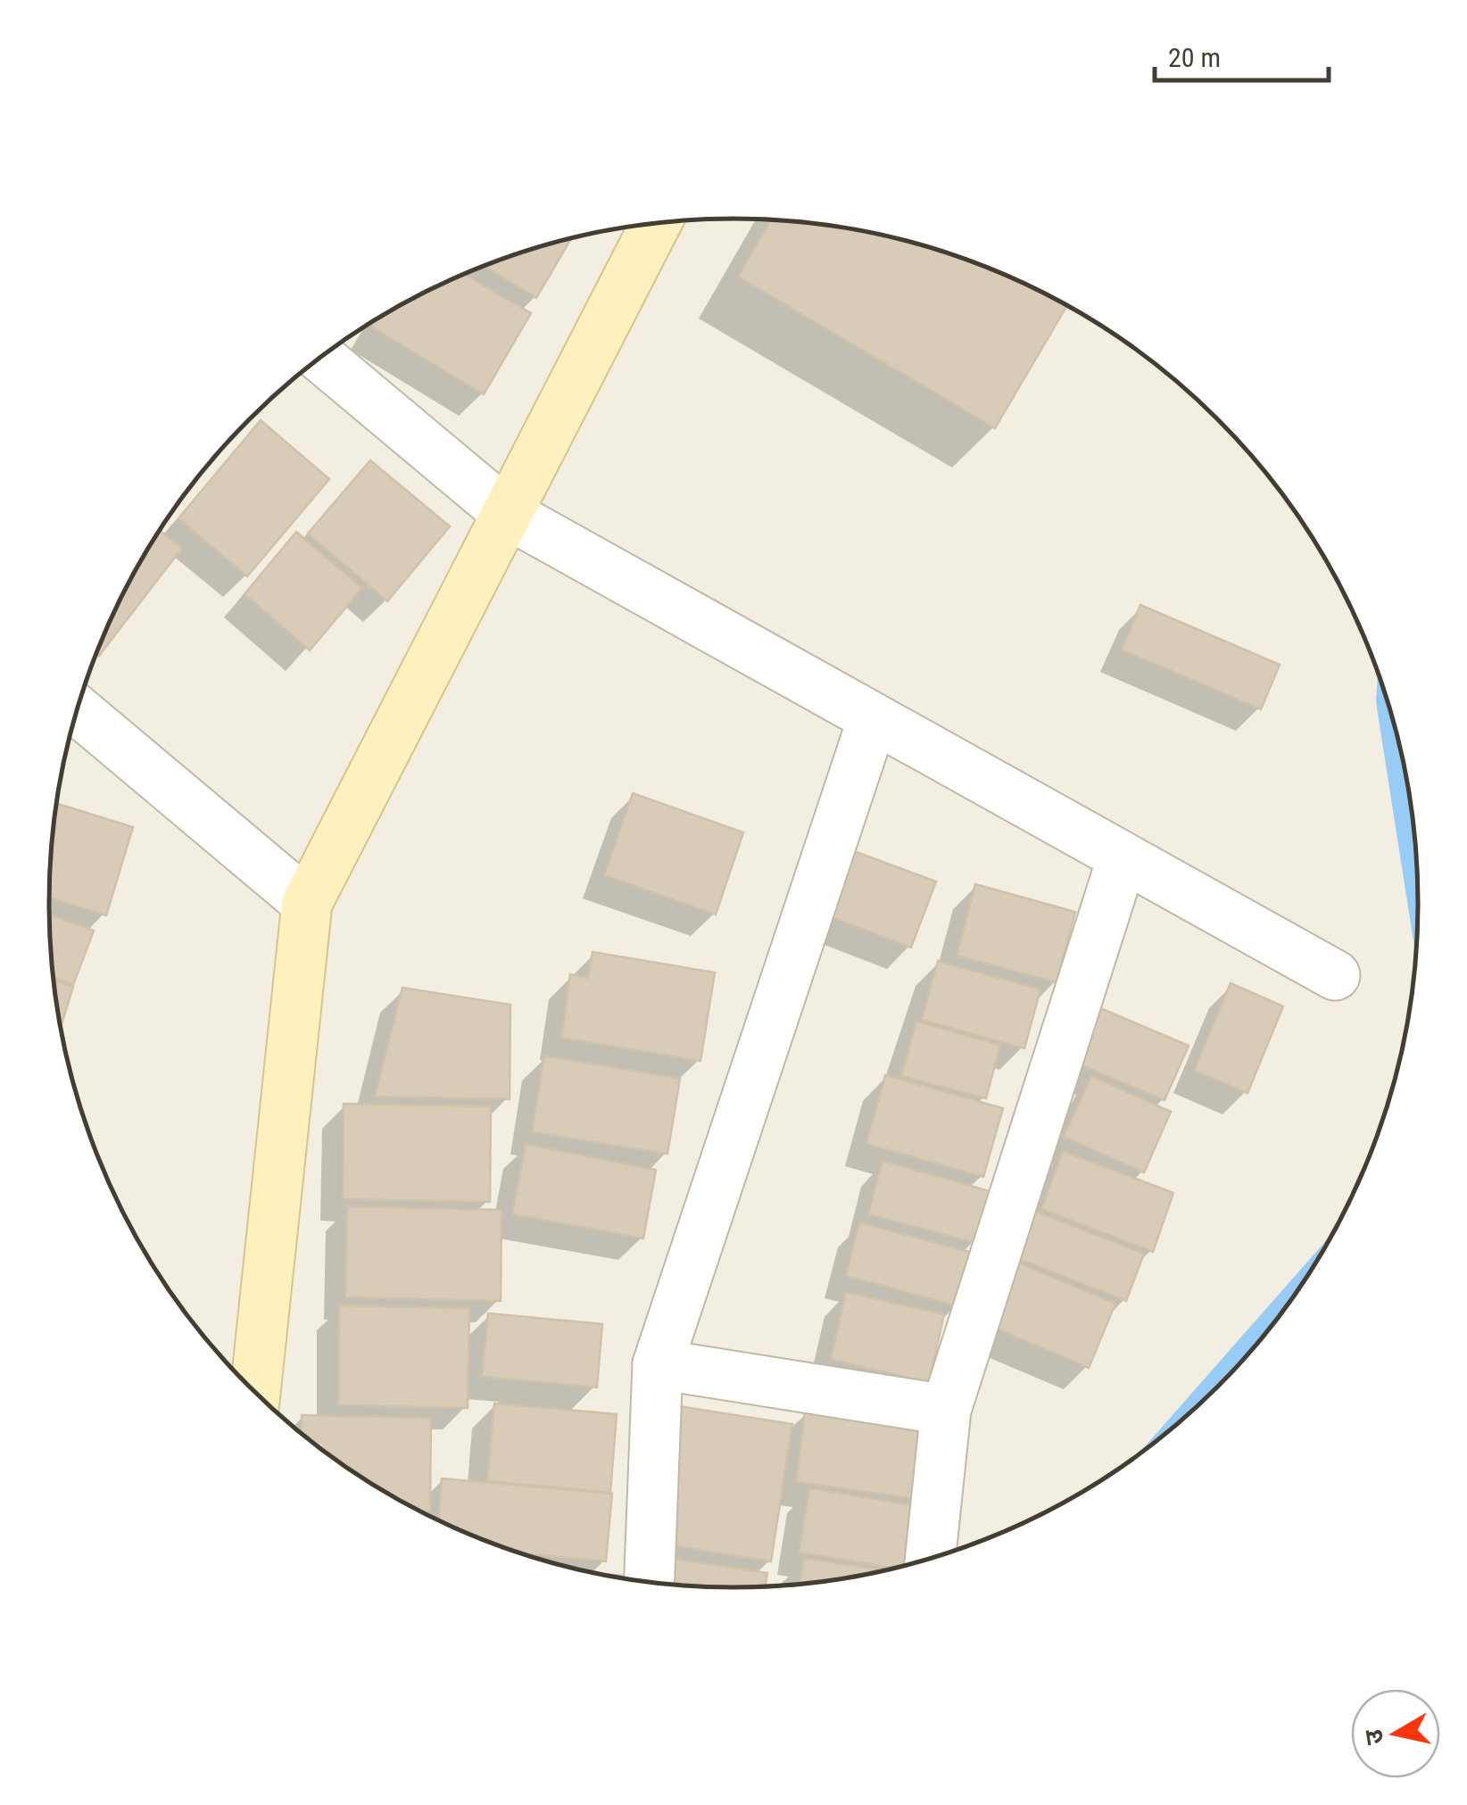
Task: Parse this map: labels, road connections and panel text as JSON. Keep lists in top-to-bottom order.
{
  "scale_bar": "20 m",
  "north": "left"
}
